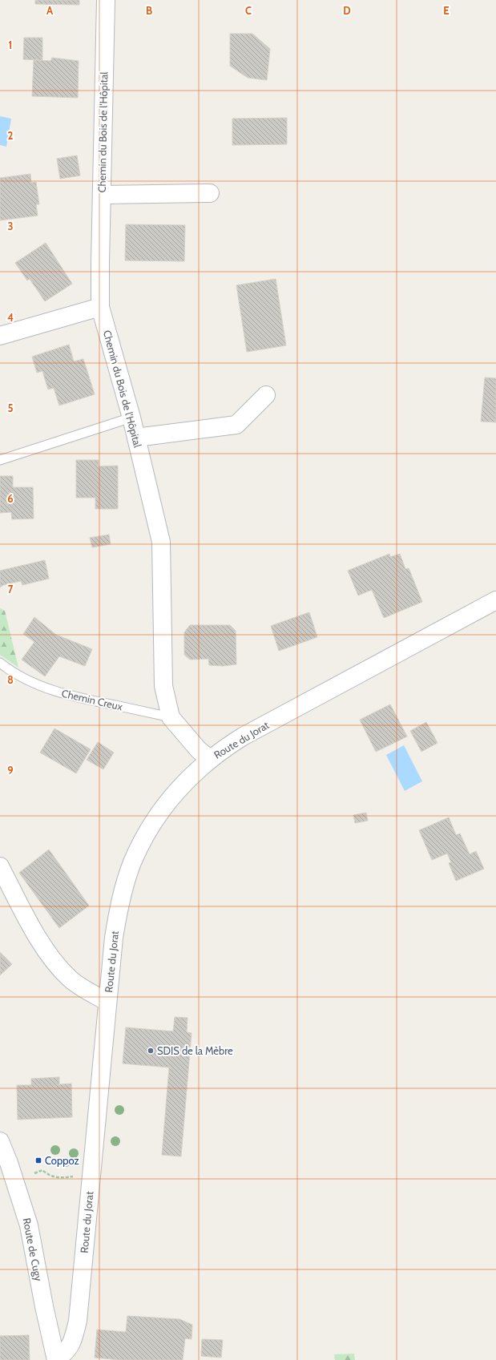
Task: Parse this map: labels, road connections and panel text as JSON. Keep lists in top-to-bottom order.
{
  "streets": {
    "street": ["Chemin du Bois de l'Hôpital", "Route du Jorat", "Route de Cugy"],
    "lane": ["Chemin Creux"]
  },
  "crossings": [
    ["Chemin du Bois de l'Hôpital", "Chemin Creux"],
    ["Chemin du Bois de l'Hôpital", "Route du Jorat"],
    ["Route du Jorat", "Route de Cugy"]
  ],
  "places": {
    "other": ["SDIS de la Mèbre"],
    "transit": ["Coppoz"]
  },
  "grid": {
    "columns": [
      "A",
      "B",
      "C",
      "D",
      "E"
    ],
    "rows": [
      "1",
      "2",
      "3",
      "4",
      "5",
      "6",
      "7",
      "8",
      "9"
    ]
  }
}
